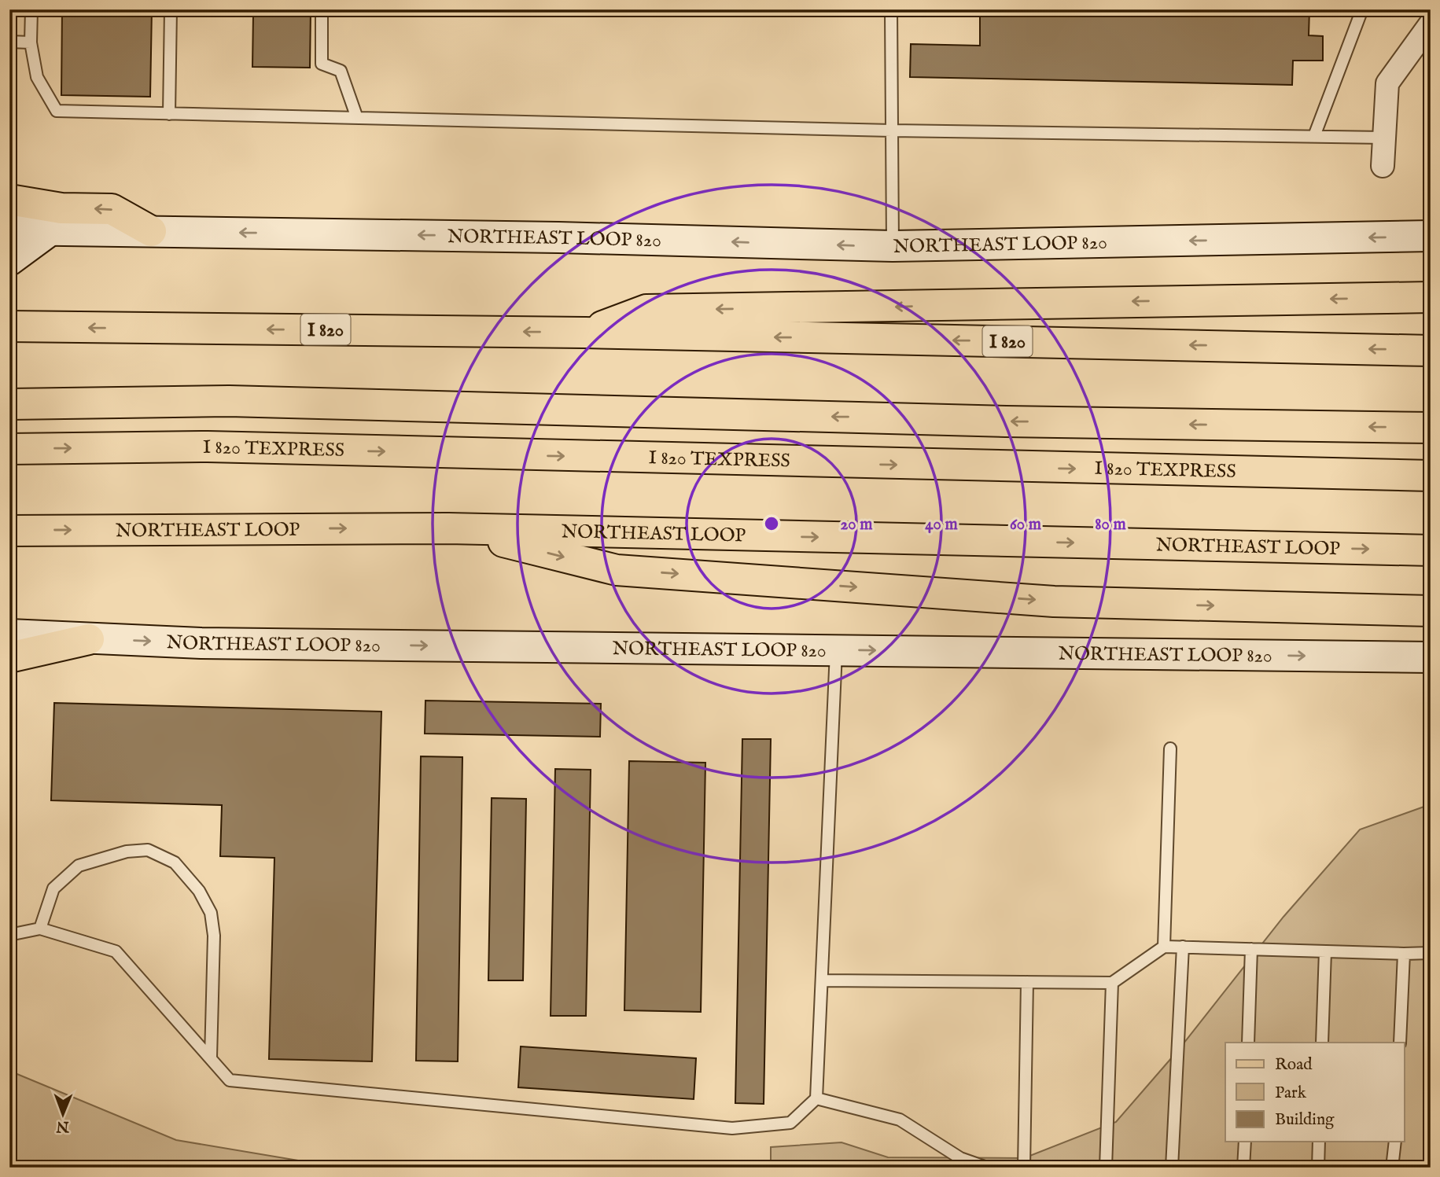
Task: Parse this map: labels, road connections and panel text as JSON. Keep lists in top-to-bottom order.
{
  "streets": {
    "main road": [
      "NORTHEAST LOOP 820",
      "I 820",
      "I 820 TEXPRESS",
      "NORTHEAST LOOP"
    ]
  },
  "legend": ["Road", "Park", "Building"],
  "north": "bottom",
  "rings": [
    "20 m",
    "40 m",
    "60 m",
    "80 m"
  ]
}
